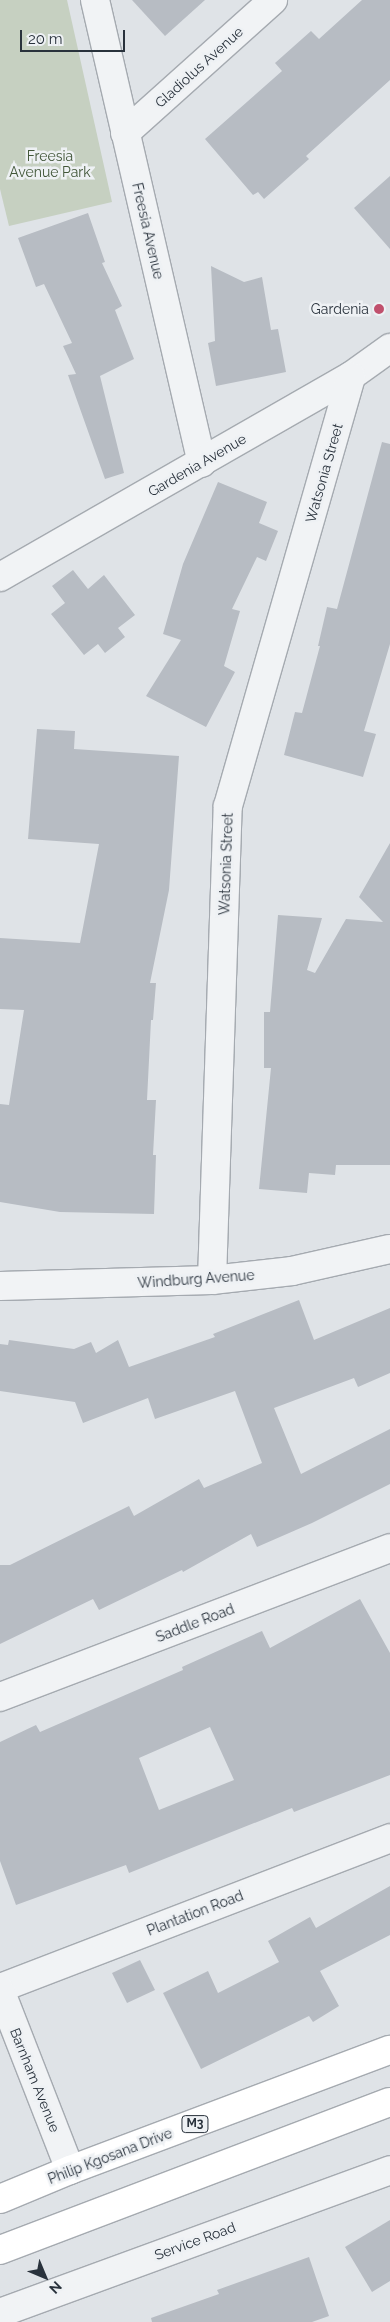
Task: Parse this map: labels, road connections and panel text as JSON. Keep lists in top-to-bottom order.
{
  "streets": {
    "main road": ["M3", "Philip Kgosana Drive"],
    "street": [
      "Gladiolus Avenue",
      "Freesia Avenue",
      "Gardenia Avenue",
      "Watsonia Street",
      "Windburg Avenue",
      "Saddle Road",
      "Plantation Road",
      "Barnham Avenue",
      "Service Road"
    ]
  },
  "crossings": [
    ["Gladiolus Avenue", "Freesia Avenue"],
    ["Freesia Avenue", "Gardenia Avenue"],
    ["Gardenia Avenue", "Watsonia Street"],
    ["Watsonia Street", "Windburg Avenue"],
    ["Plantation Road", "Barnham Avenue"],
    ["Barnham Avenue", "Philip Kgosana Drive"]
  ],
  "parks": ["Freesia Avenue Park"],
  "places": ["Gardenia"],
  "scale_bar": "20 m",
  "north": "bottom right"
}
